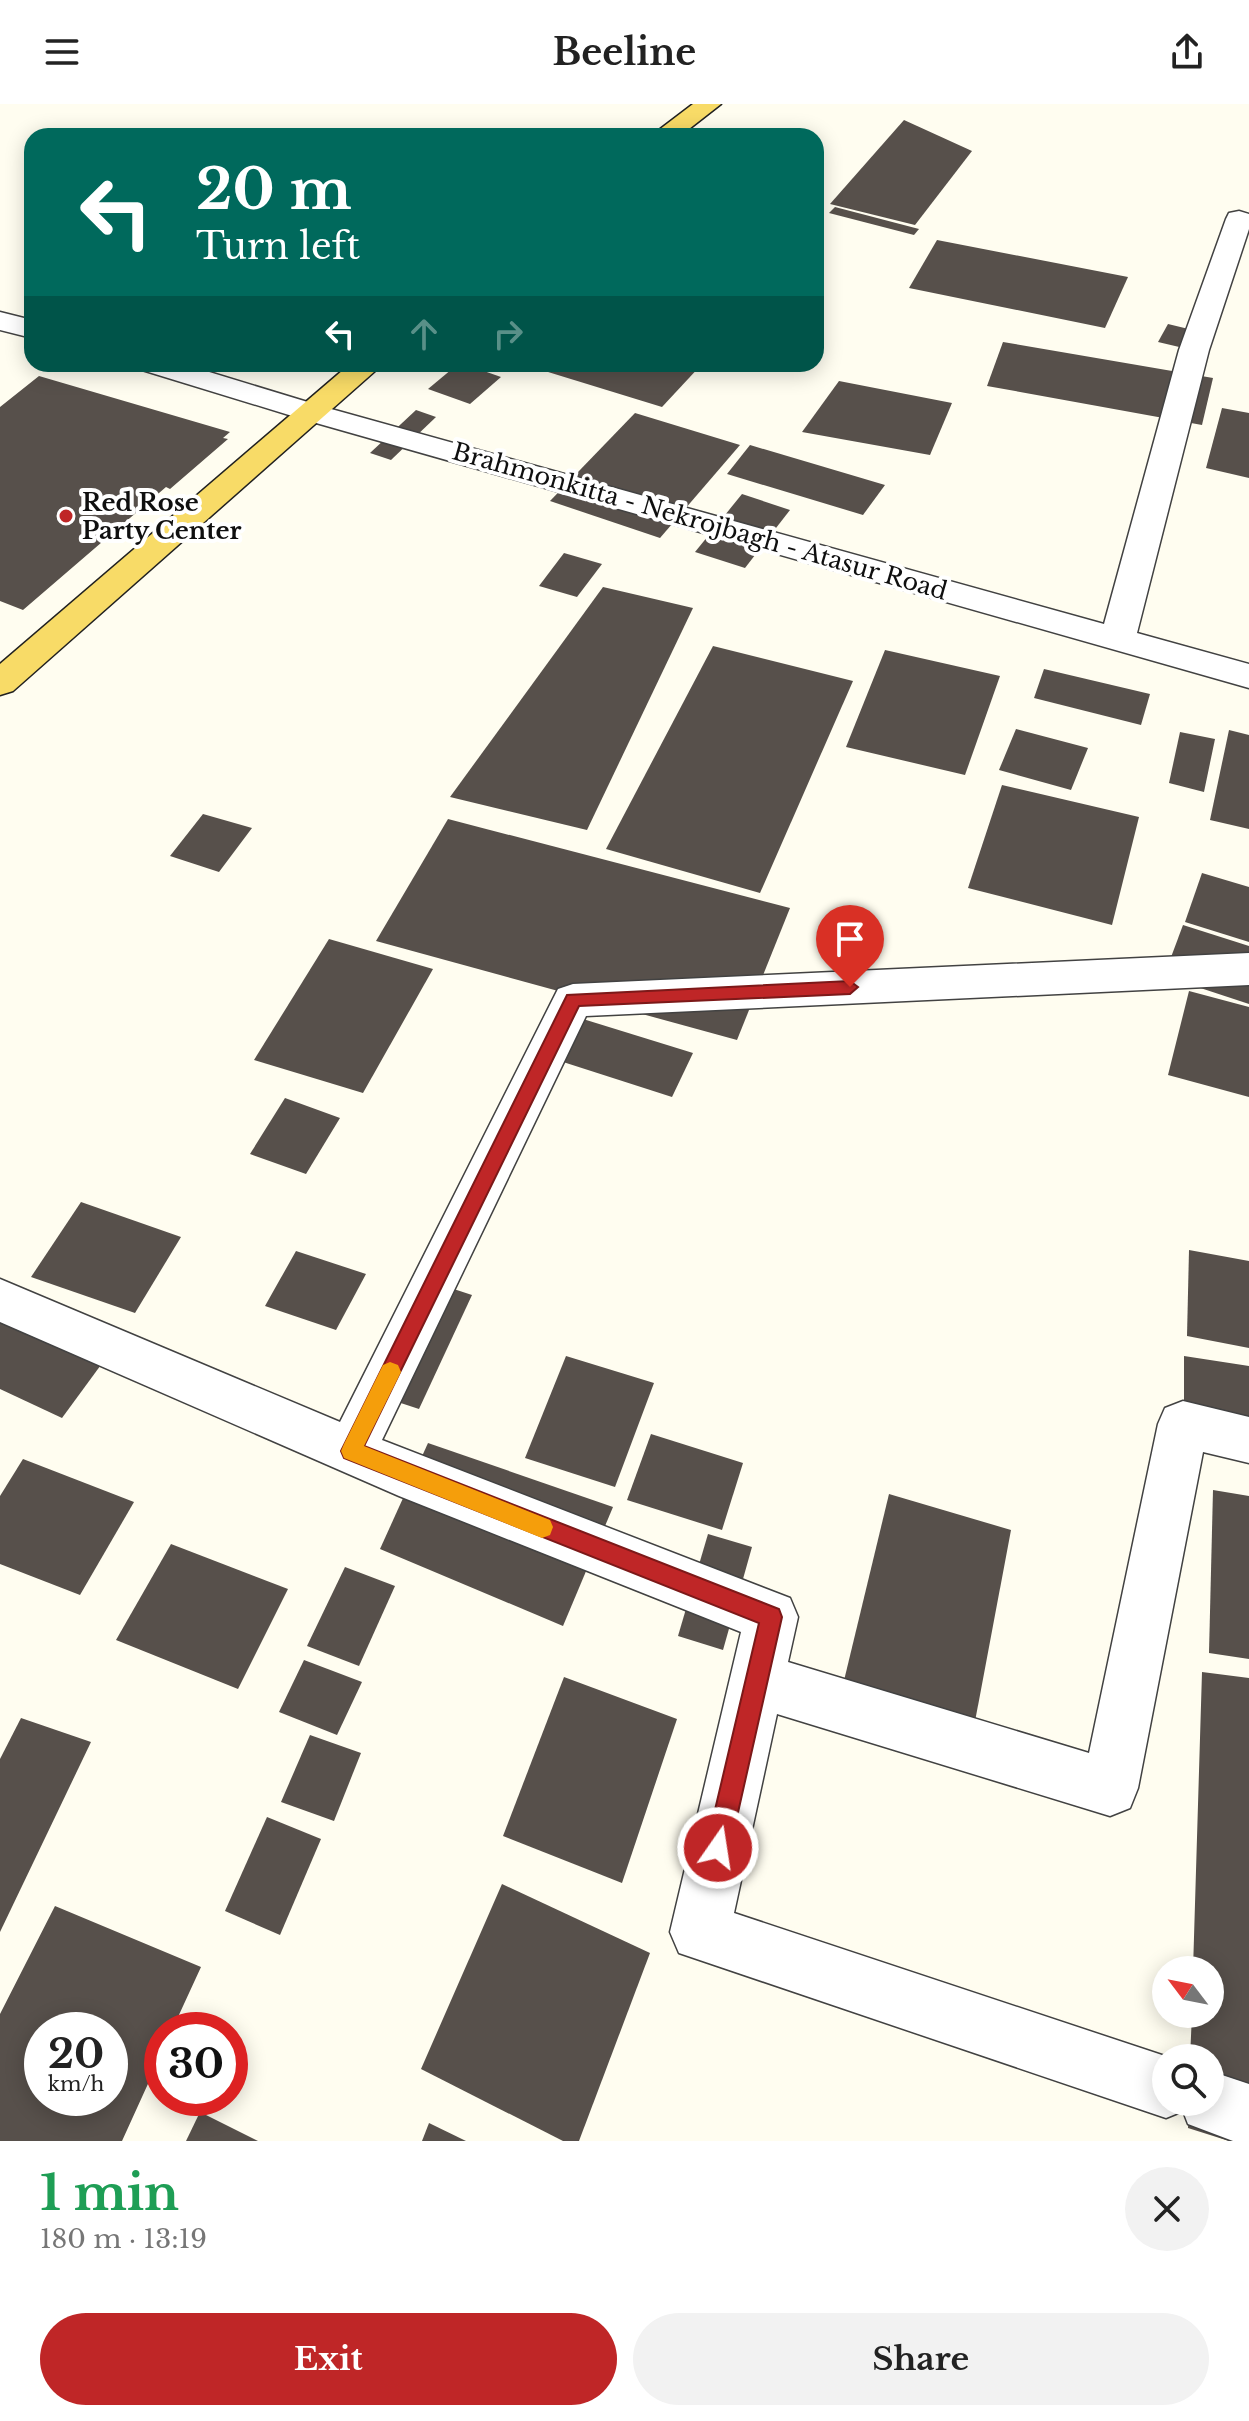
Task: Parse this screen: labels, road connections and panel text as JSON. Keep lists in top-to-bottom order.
{
  "streets": {
    "street": ["Brahmonkitta - Nekrojbagh - Atasur Road"]
  },
  "places": ["Red Rose Party Center"],
  "north": "top left",
  "page": {
    "header": "Beeline",
    "turn": ["20 m", "Turn left"],
    "speed": "20 km/h",
    "limit": "30",
    "heading": ["1 min", "180 m · 13:19"],
    "buttons": ["Exit", "Share"]
  }
}
